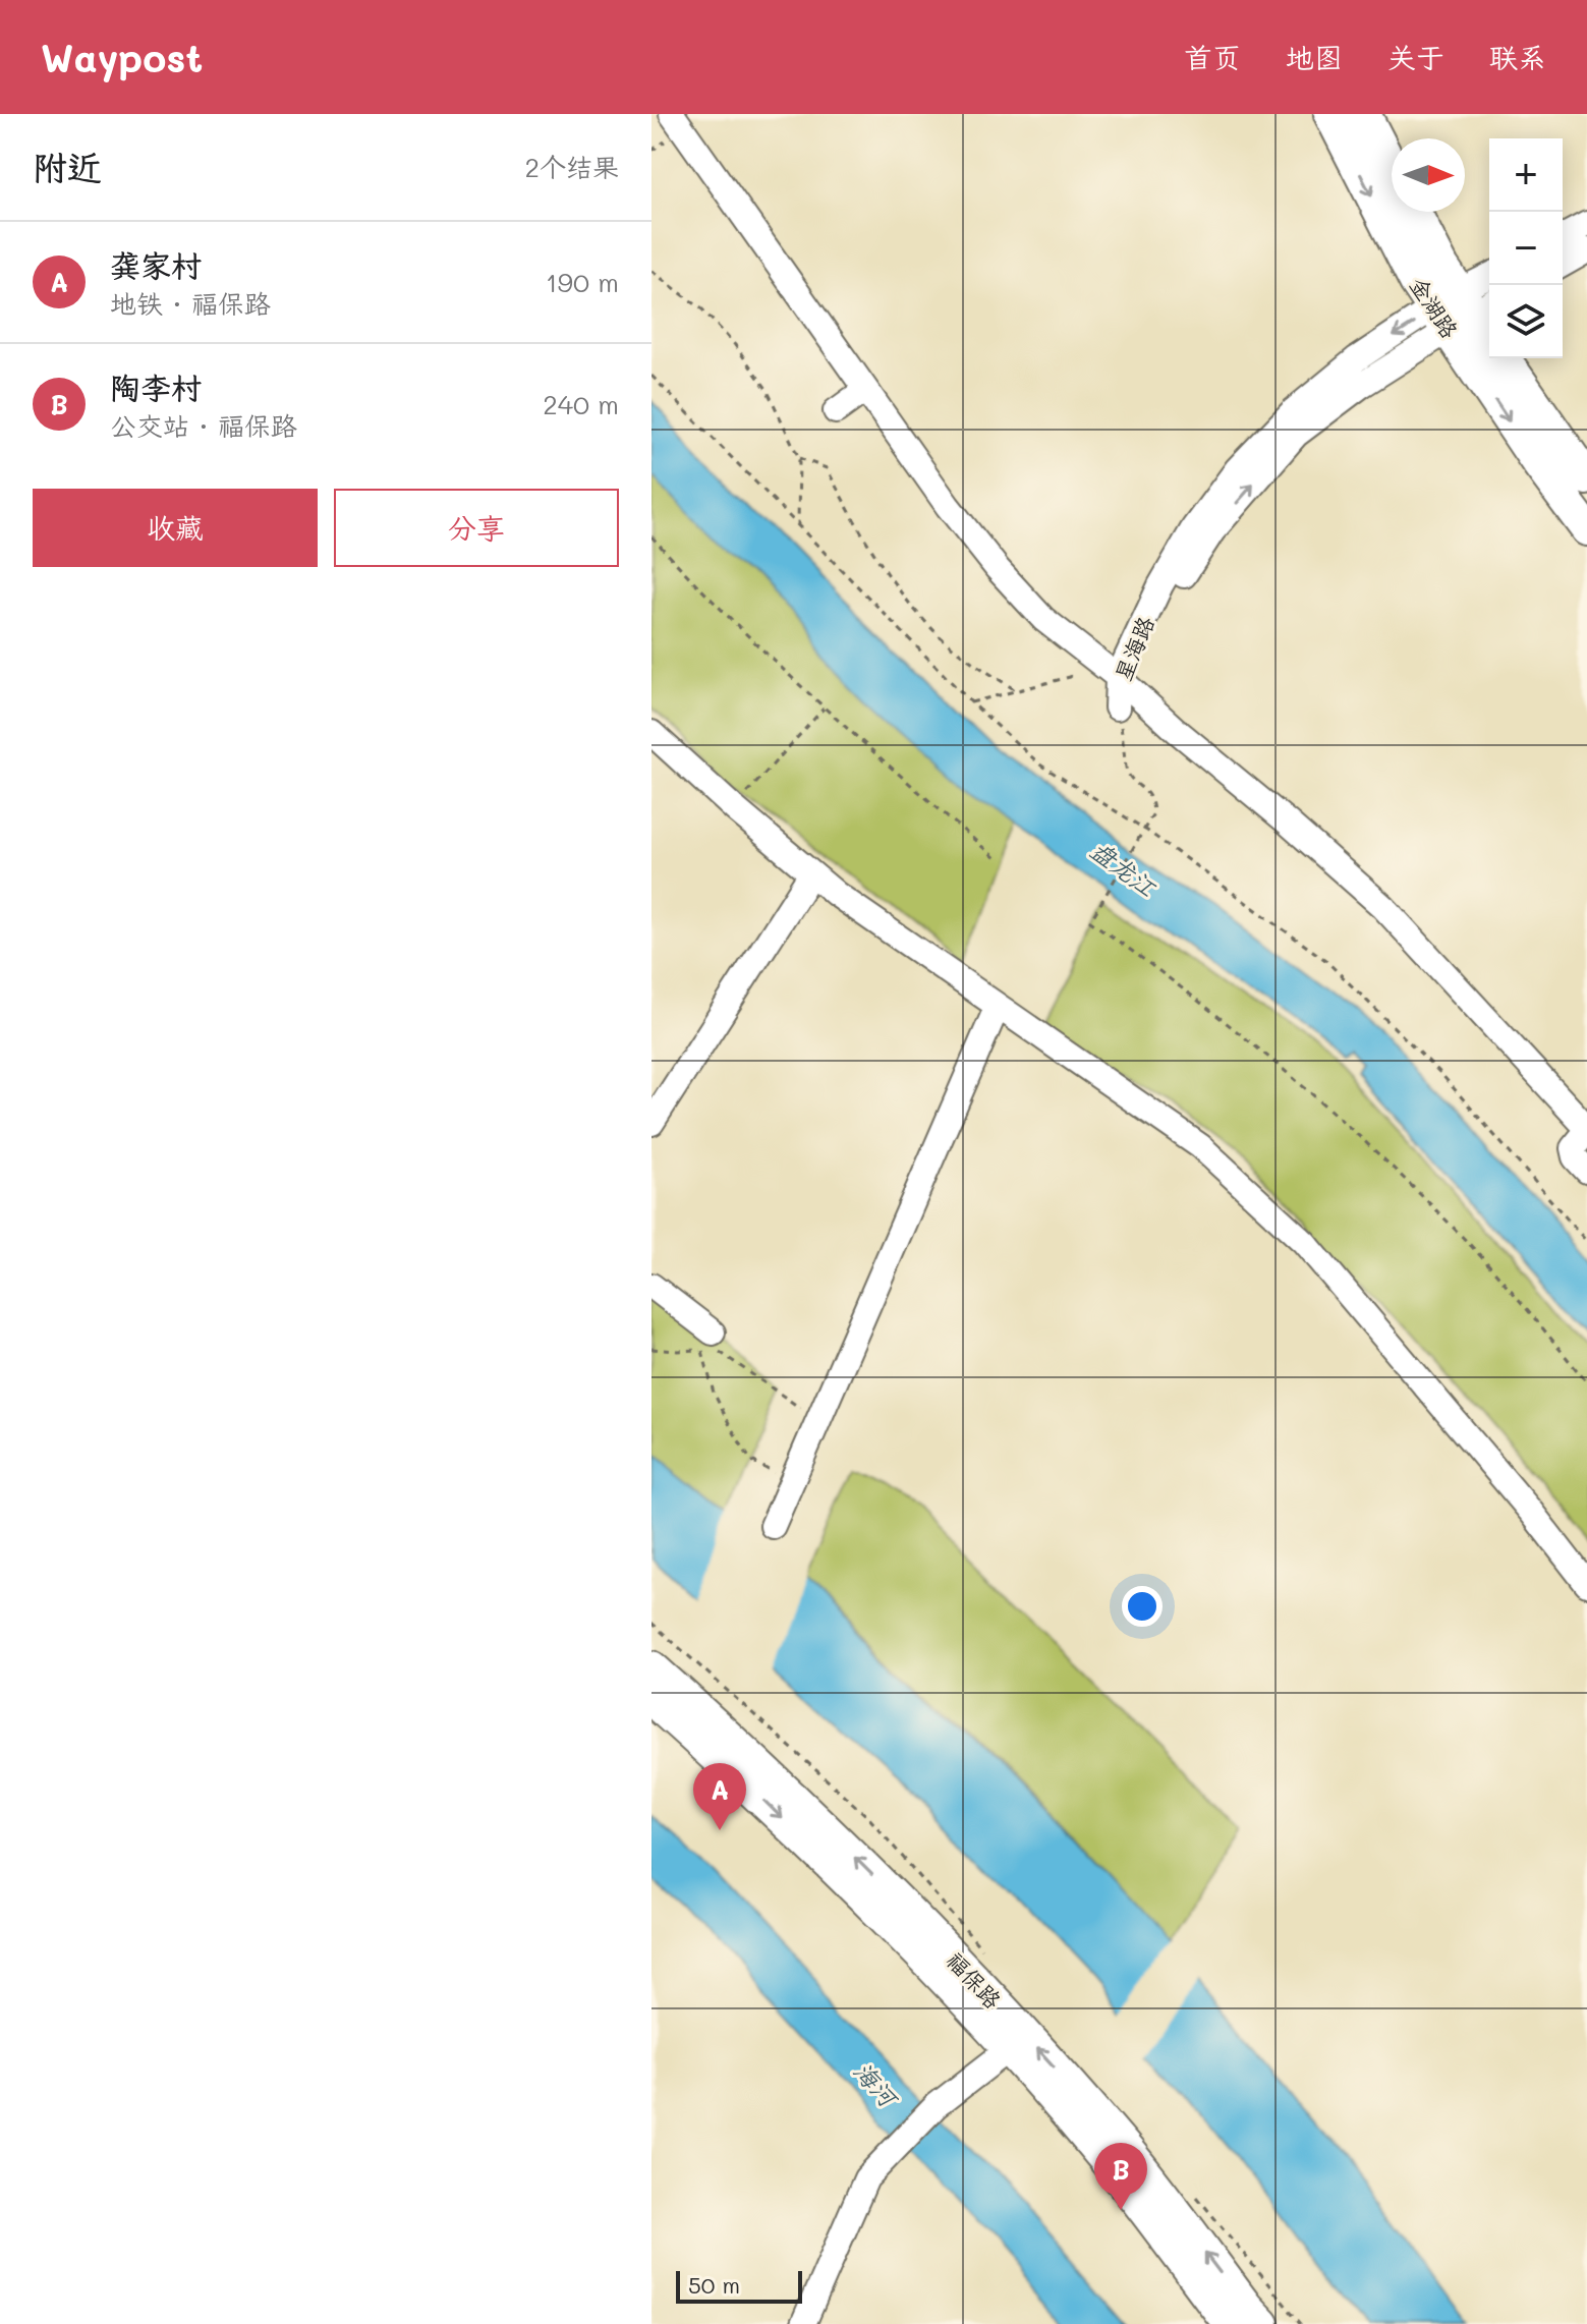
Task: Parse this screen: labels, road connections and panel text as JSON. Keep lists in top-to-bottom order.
{
  "streets": {
    "main road": ["金湖路", "福保路"],
    "street": ["星海路"]
  },
  "crossings": [
    ["金湖路", "星海路"]
  ],
  "water": ["盘龙江", "海河"],
  "scale_bar": "50 m",
  "north": "right",
  "page": {
    "header": "Waypost",
    "nav": [
      "首页",
      "地图",
      "关于",
      "联系"
    ],
    "heading": ["附近", "2个结果"],
    "map_buttons": ["+", "−"],
    "list": [
      {
        "mark": "A",
        "name": "龚家村",
        "note": "地铁 · 福保路",
        "value": "190 m"
      },
      {
        "mark": "B",
        "name": "陶李村",
        "note": "公交站 · 福保路",
        "value": "240 m"
      }
    ],
    "buttons": ["收藏", "分享"],
    "pins": ["A", "B"],
    "scale": "50 m"
  }
}
